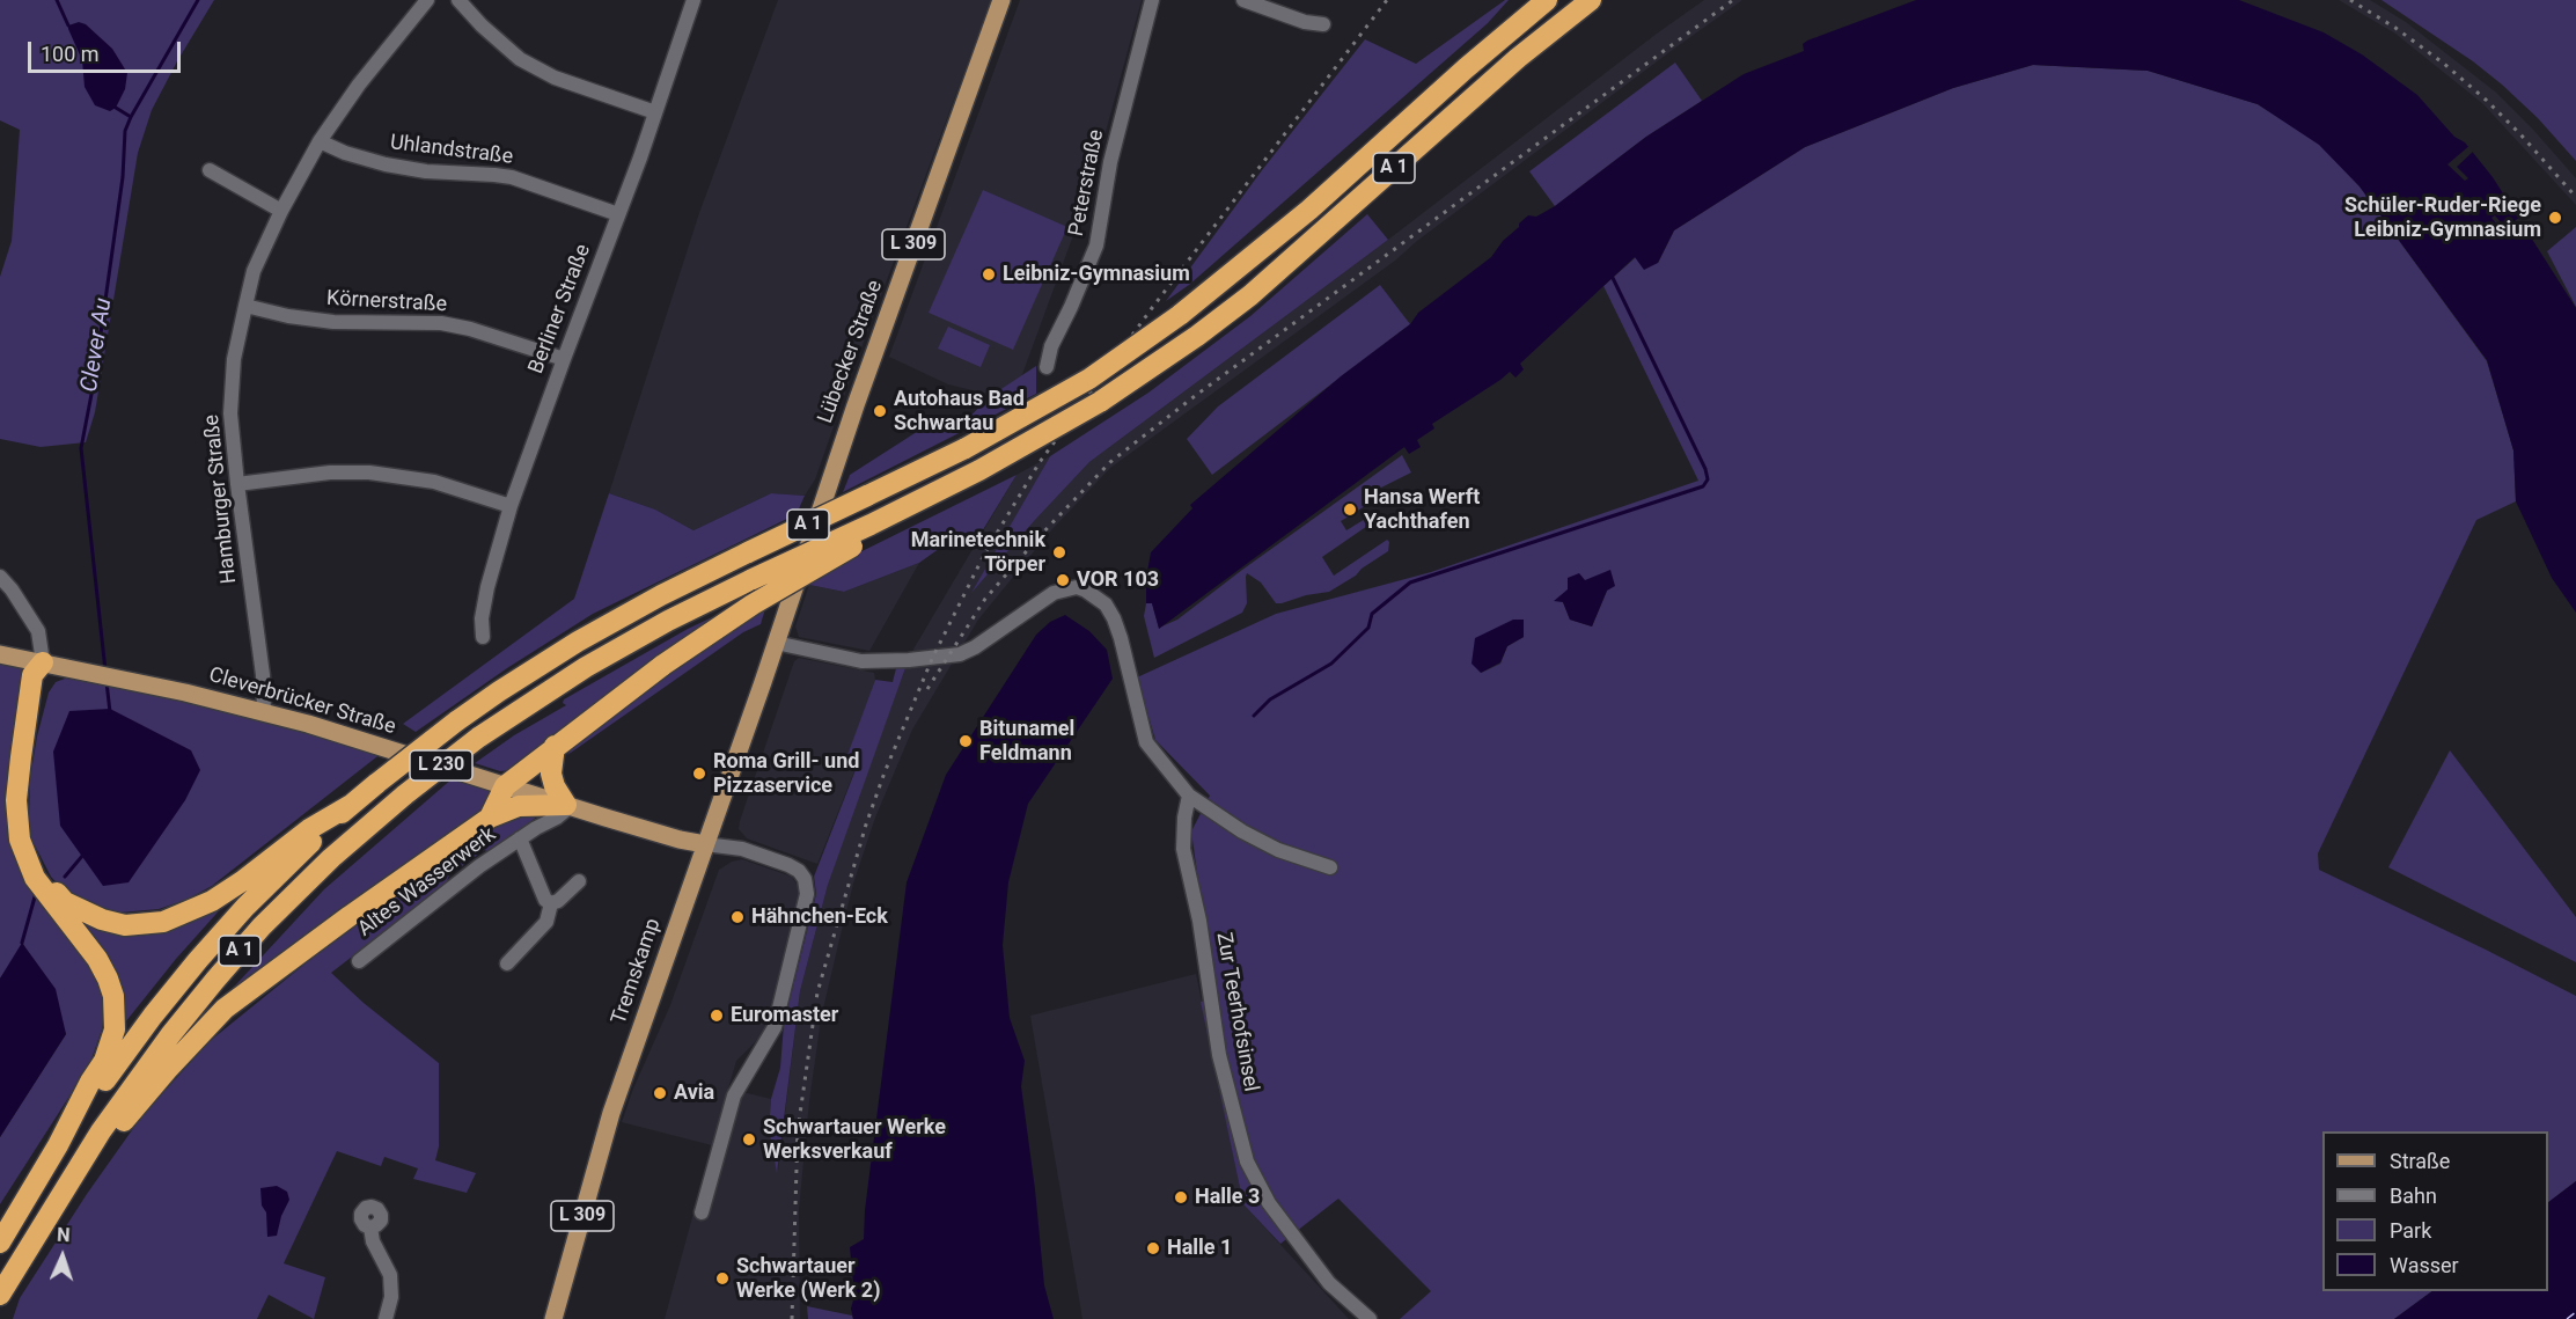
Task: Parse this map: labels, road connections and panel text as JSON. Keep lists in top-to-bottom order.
{
  "streets": {
    "highway": ["A 1"],
    "main road": [
      "L 309",
      "Lübecker Straße",
      "Cleverbrücker Straße",
      "L 230",
      "Tremskamp"
    ],
    "street": [
      "Uhlandstraße",
      "Peterstraße",
      "Körnerstraße",
      "Berliner Straße",
      "Hamburger Straße",
      "Altes Wasserwerk",
      "Zur Teerhofsinsel"
    ]
  },
  "crossings": [
    ["Uhlandstraße", "Berliner Straße"],
    ["Uhlandstraße", "Hamburger Straße"],
    ["Körnerstraße", "Berliner Straße"],
    ["Körnerstraße", "Hamburger Straße"],
    ["Lübecker Straße", "Tremskamp"],
    ["Hamburger Straße", "Cleverbrücker Straße"],
    ["Cleverbrücker Straße", "L 230"],
    ["Cleverbrücker Straße", "Altes Wasserwerk"],
    ["Cleverbrücker Straße", "Tremskamp"]
  ],
  "water": ["Clever Au"],
  "places": [
    "Schüler-Ruder-Riege Leibniz-Gymnasium",
    "Leibniz-Gymnasium",
    "Autohaus Bad Schwartau",
    "Hansa Werft Yachthafen",
    "Marinetechnik Törper",
    "VOR 103",
    "Bitunamel Feldmann",
    "Roma Grill- und Pizzaservice",
    "Hähnchen-Eck",
    "Euromaster",
    "Avia",
    "Schwartauer Werke Werksverkauf",
    "Halle 3",
    "Halle 1",
    "Schwartauer Werke (Werk 2)"
  ],
  "legend": [
    "Straße",
    "Bahn",
    "Park",
    "Wasser"
  ],
  "scale_bar": "100 m",
  "north": "top"
}
